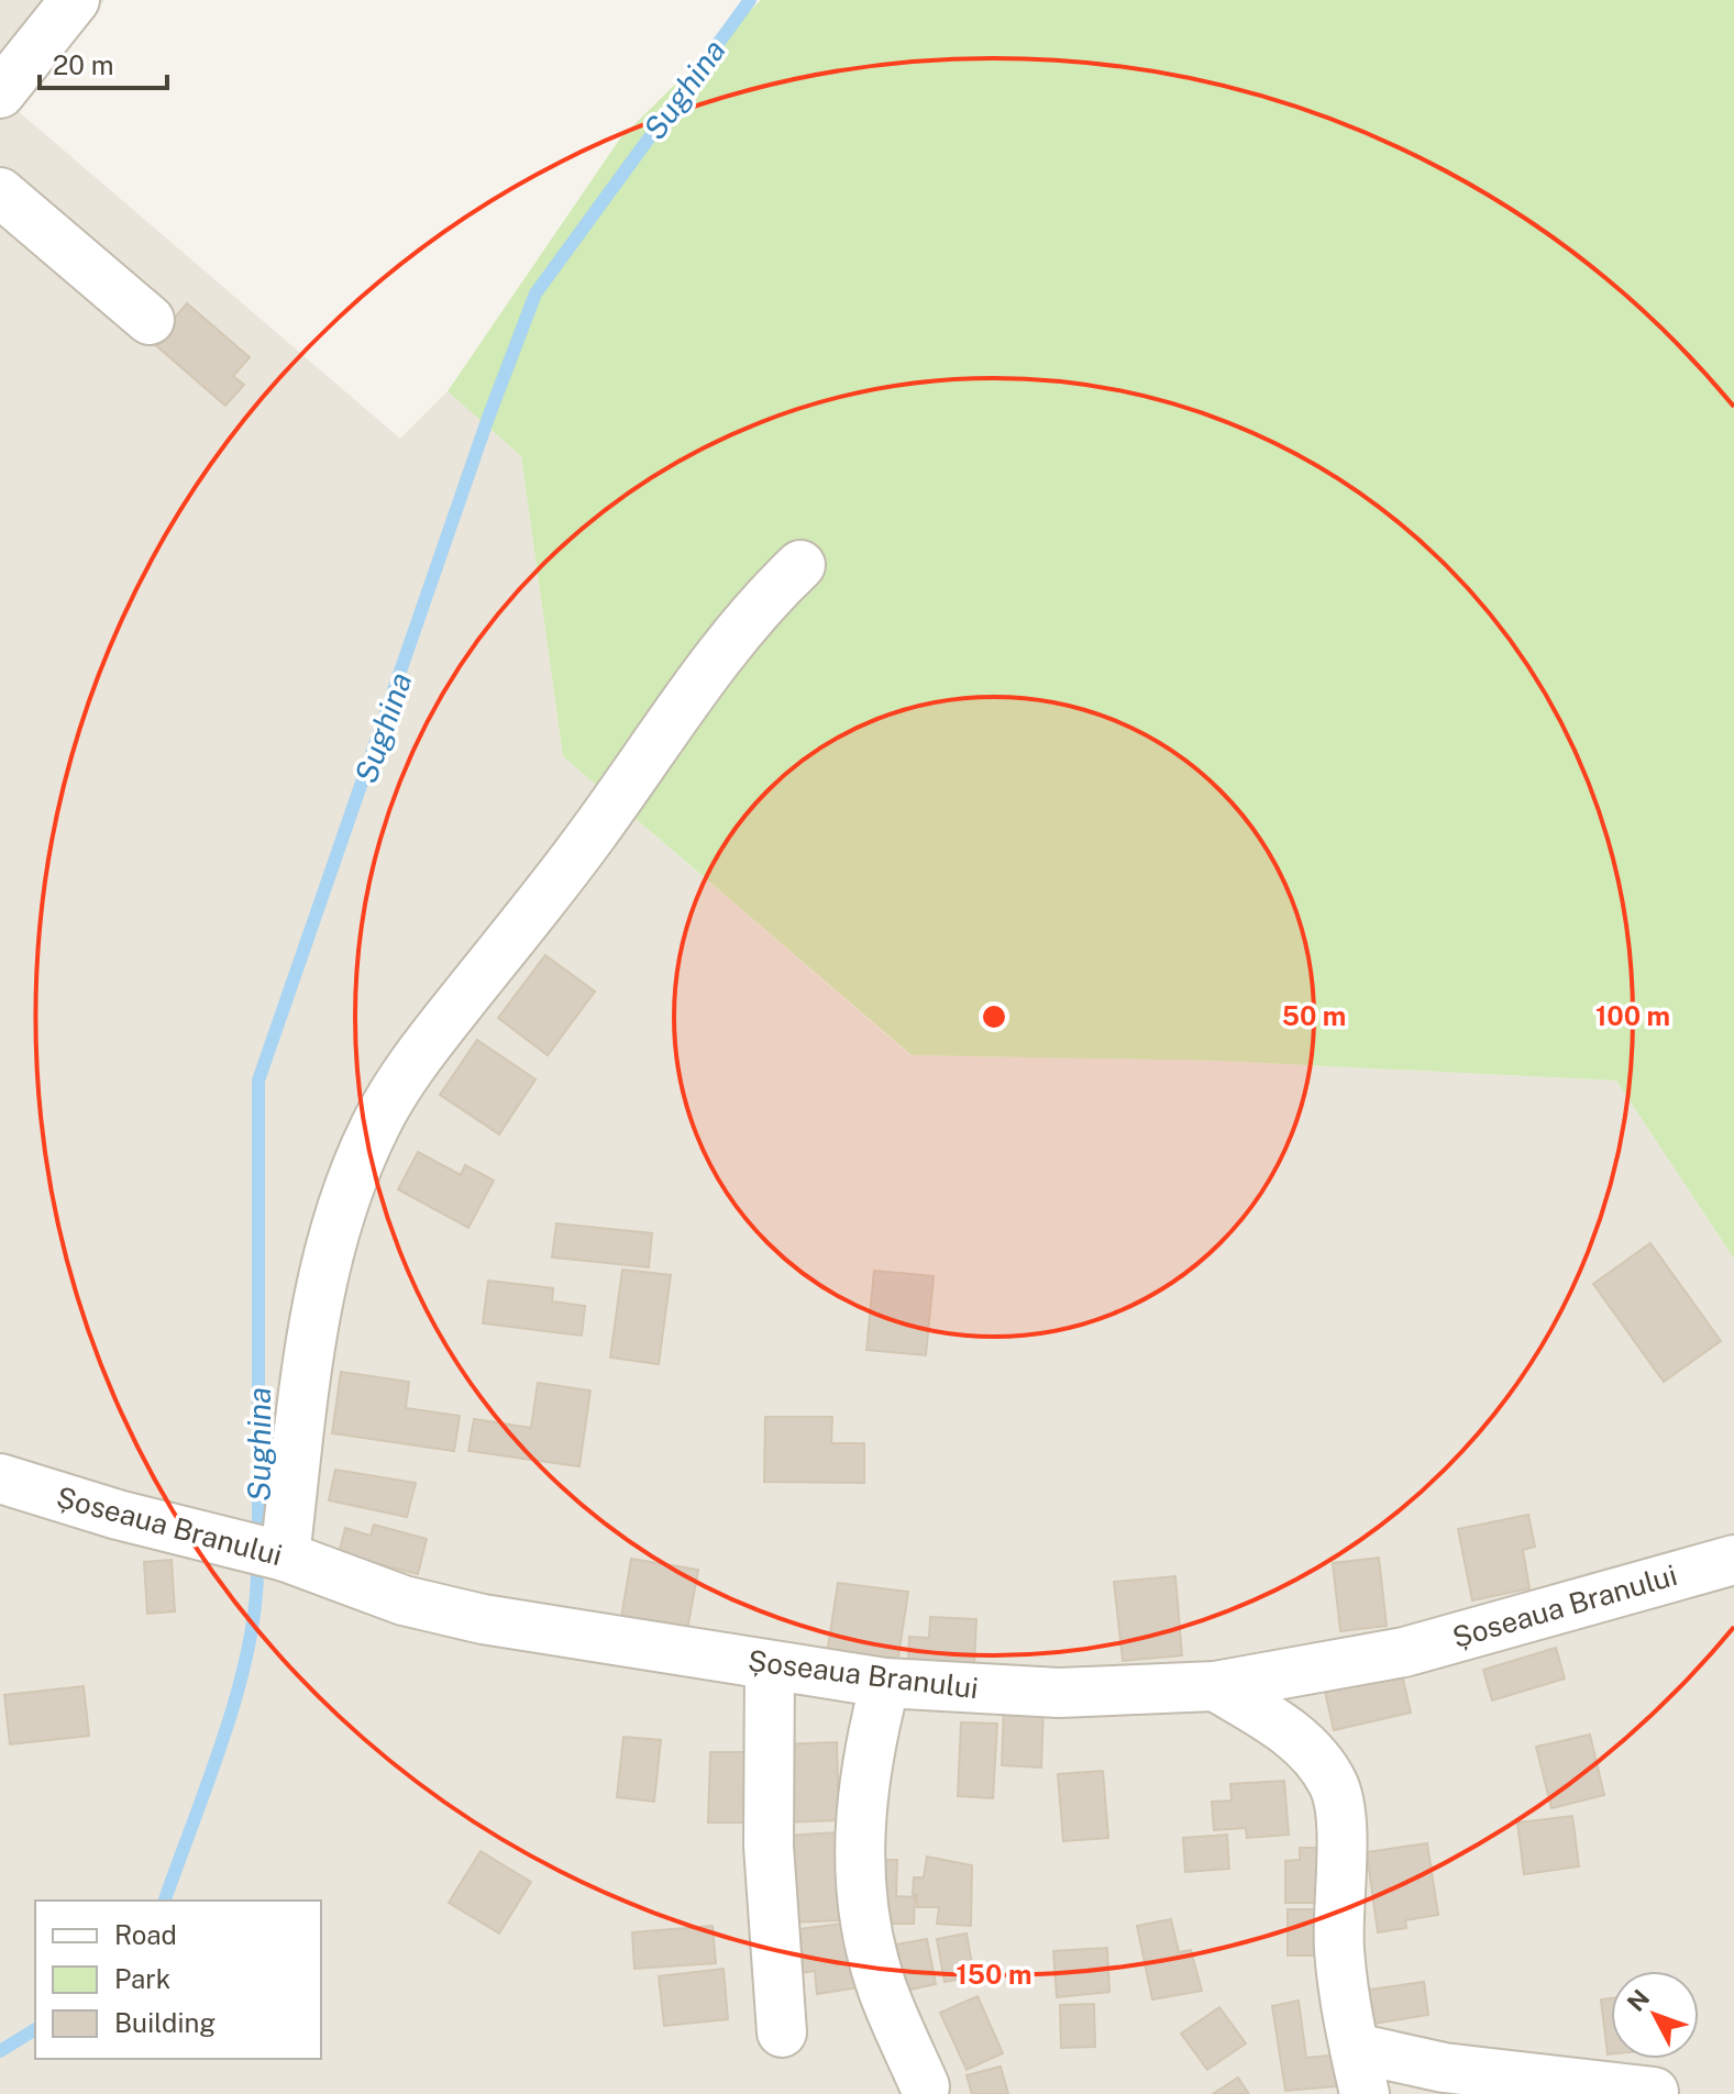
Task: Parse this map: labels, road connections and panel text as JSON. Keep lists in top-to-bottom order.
{
  "streets": {
    "street": ["Șoseaua Branului"]
  },
  "water": ["Sughina"],
  "legend": ["Road", "Park", "Building"],
  "scale_bar": "20 m",
  "north": "top left",
  "rings": ["50 m", "100 m", "150 m"]
}
